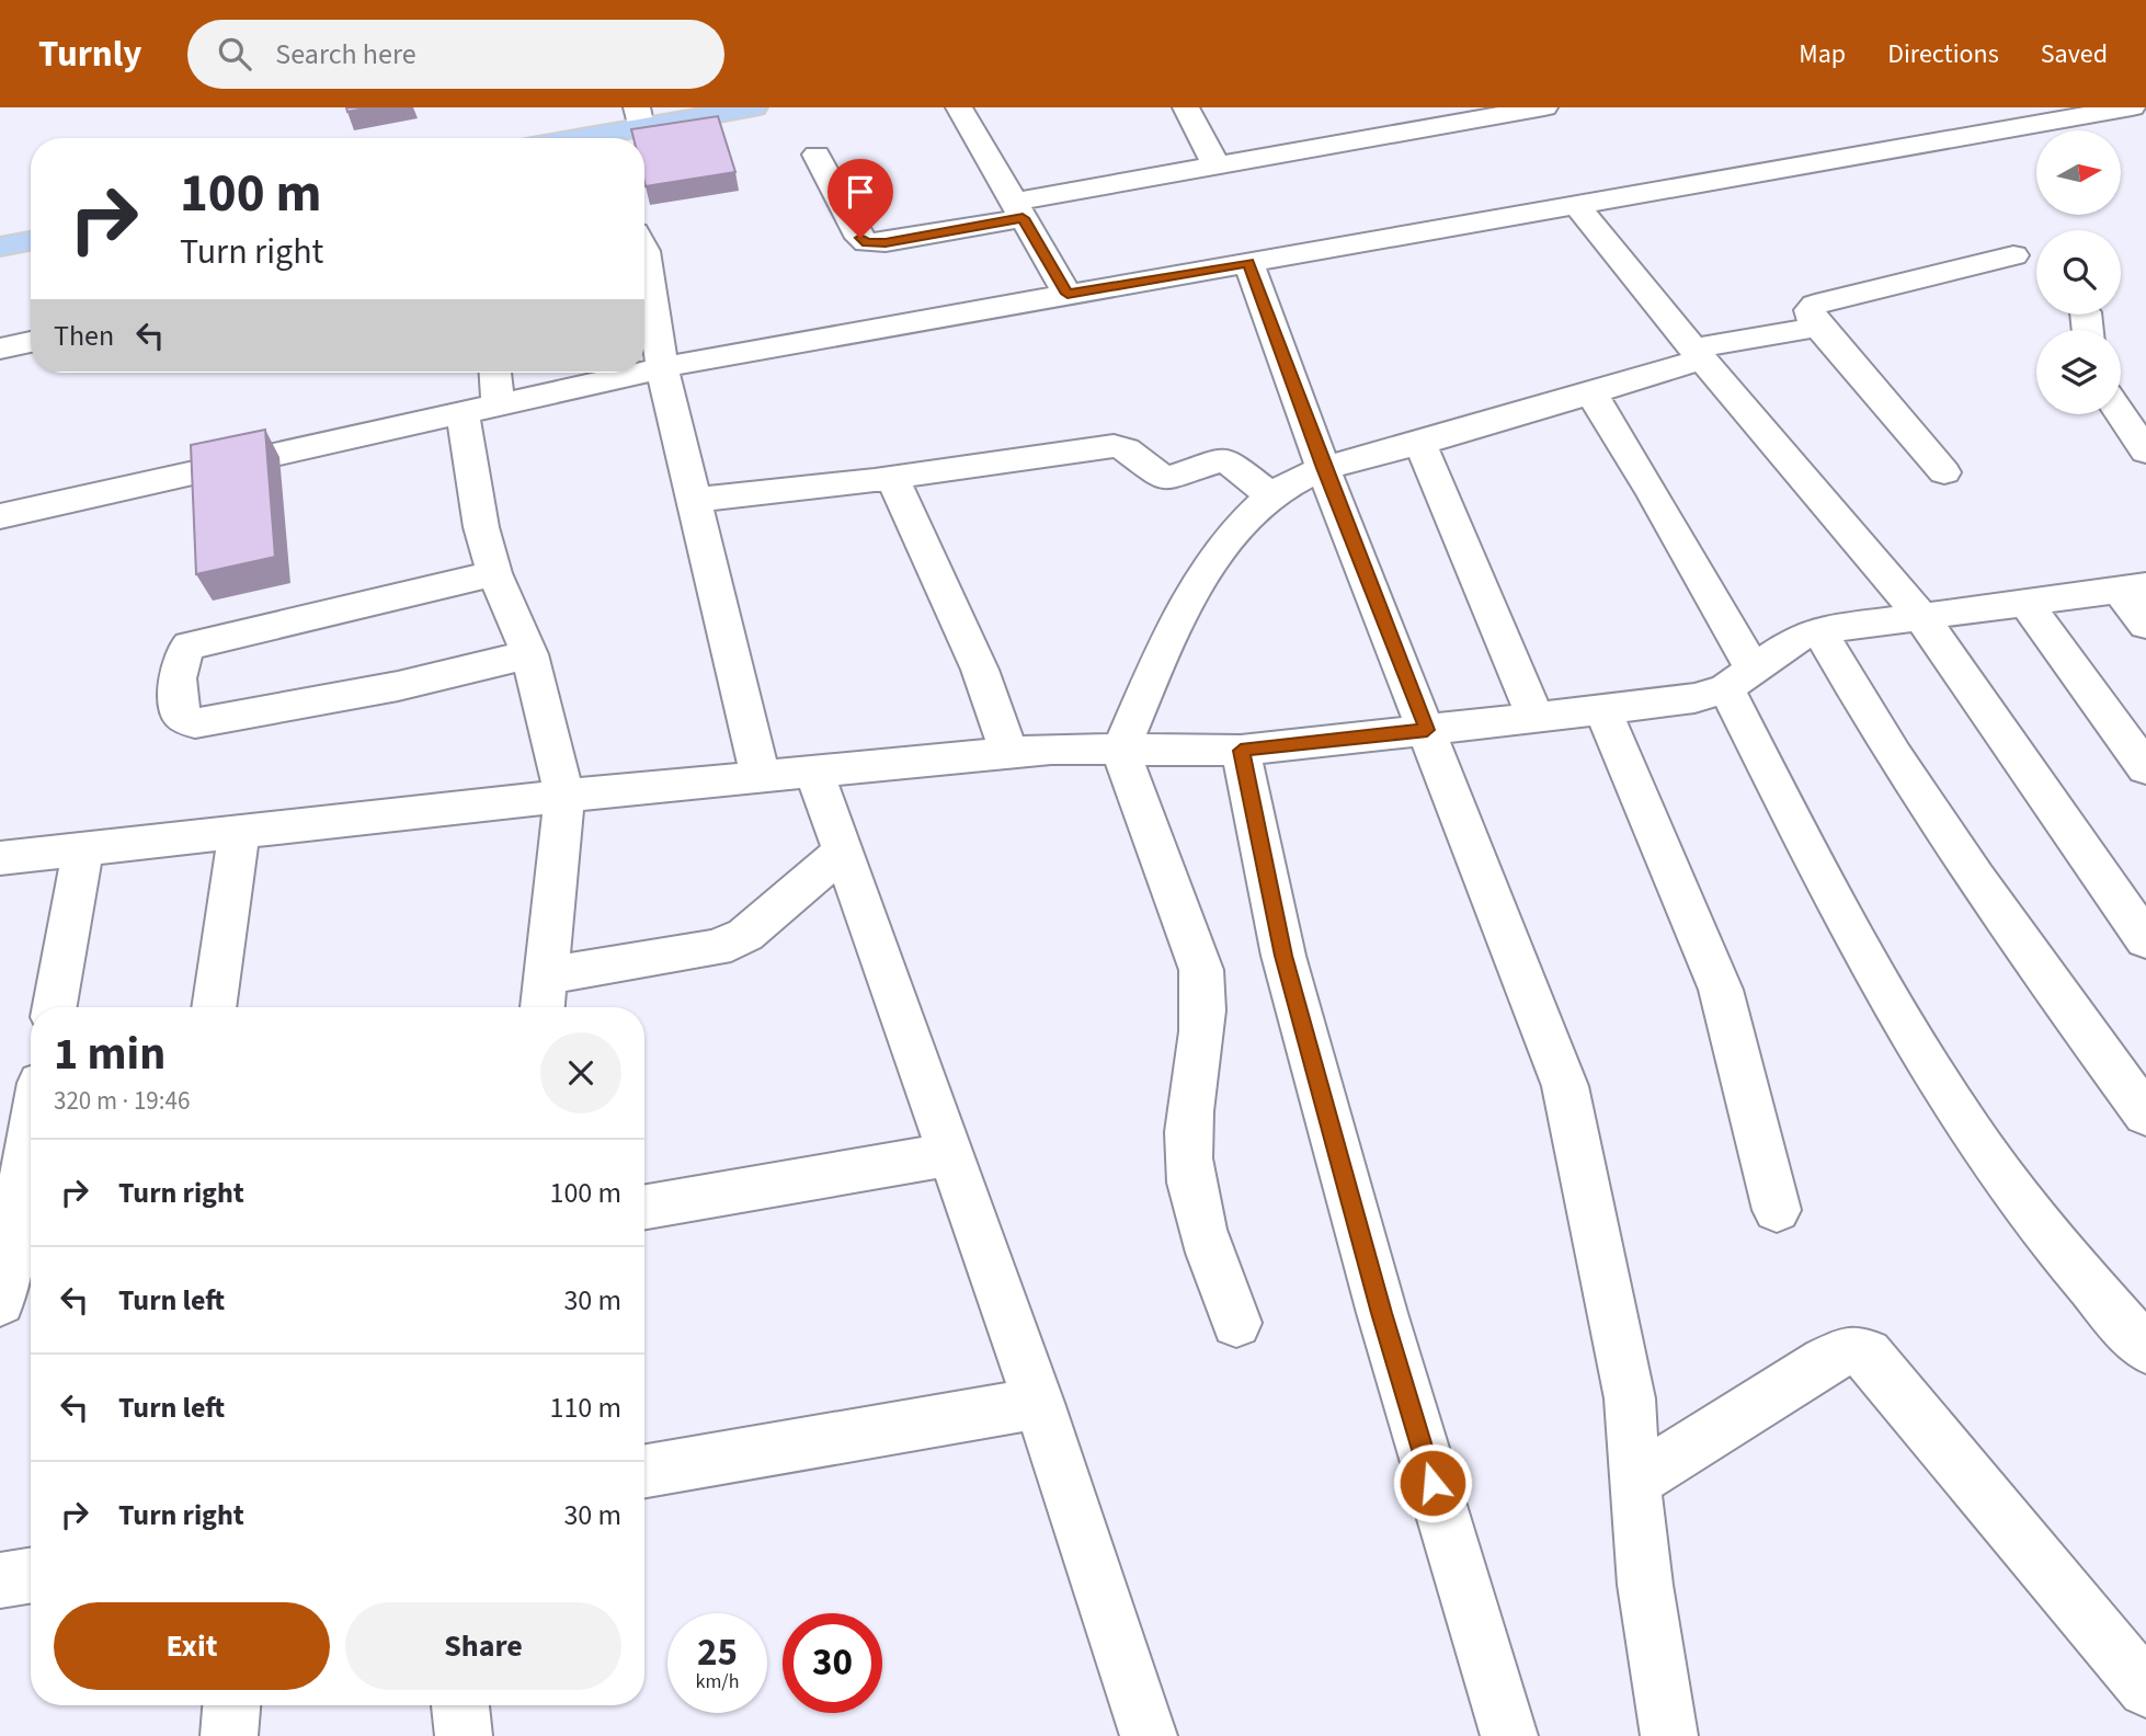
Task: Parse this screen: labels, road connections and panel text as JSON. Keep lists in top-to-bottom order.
{
  "north": "right",
  "page": {
    "header": "Turnly",
    "search": "Search here",
    "nav": ["Map", "Directions", "Saved"],
    "turn": ["100 m", "Turn right"],
    "then": "Then",
    "heading": ["1 min", "320 m · 19:46"],
    "list": [
      {
        "name": "Turn right",
        "value": "100 m"
      },
      {
        "name": "Turn left",
        "value": "30 m"
      },
      {
        "name": "Turn left",
        "value": "110 m"
      },
      {
        "name": "Turn right",
        "value": "30 m"
      }
    ],
    "buttons": ["Exit", "Share"],
    "speed": "25 km/h",
    "limit": "30"
  }
}
